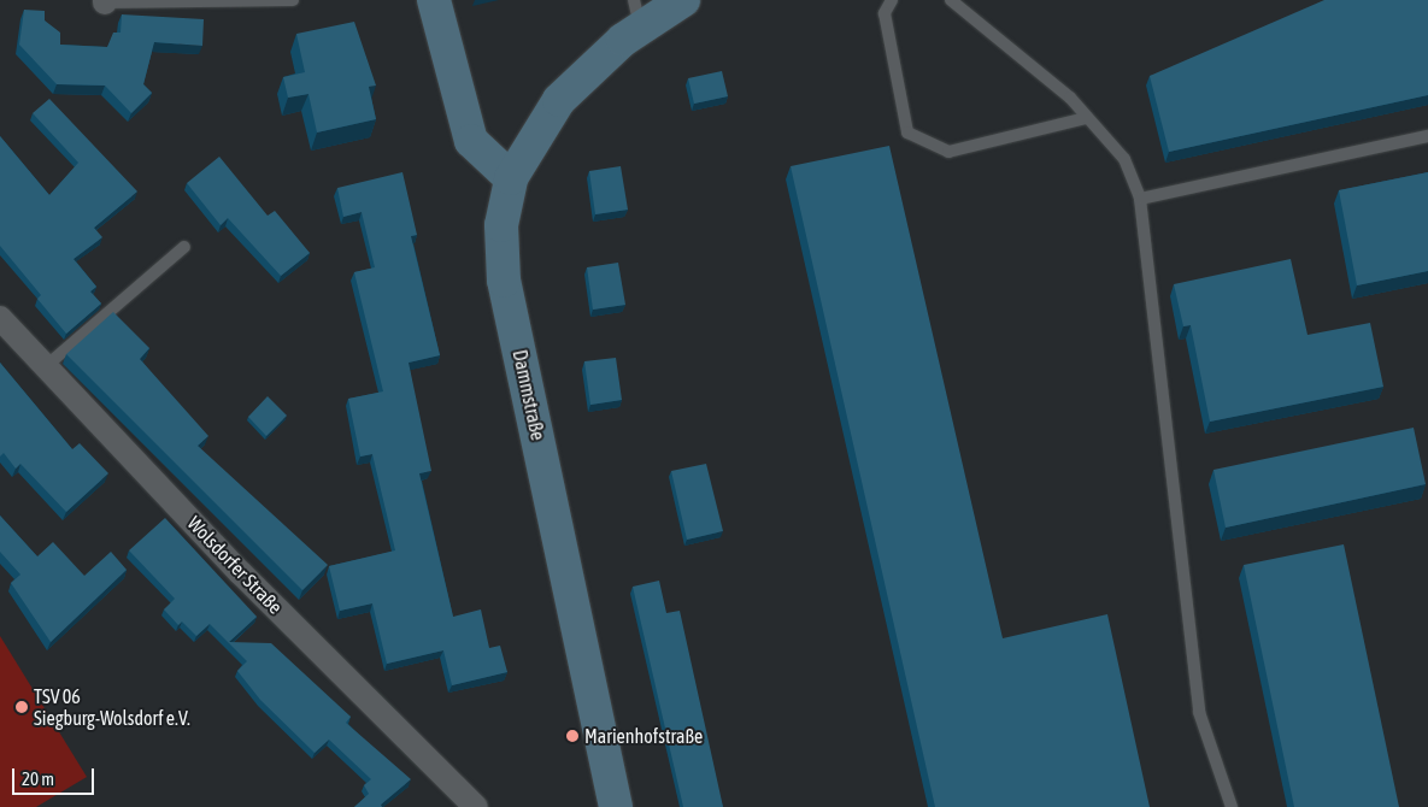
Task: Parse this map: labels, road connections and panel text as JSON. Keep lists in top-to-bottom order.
{
  "streets": {
    "street": ["Dammstraße", "Wolsdorfer Straße"]
  },
  "places": ["TSV 06 Siegburg-Wolsdorf e.V.", "Marienhofstraße"],
  "scale_bar": "20 m"
}
